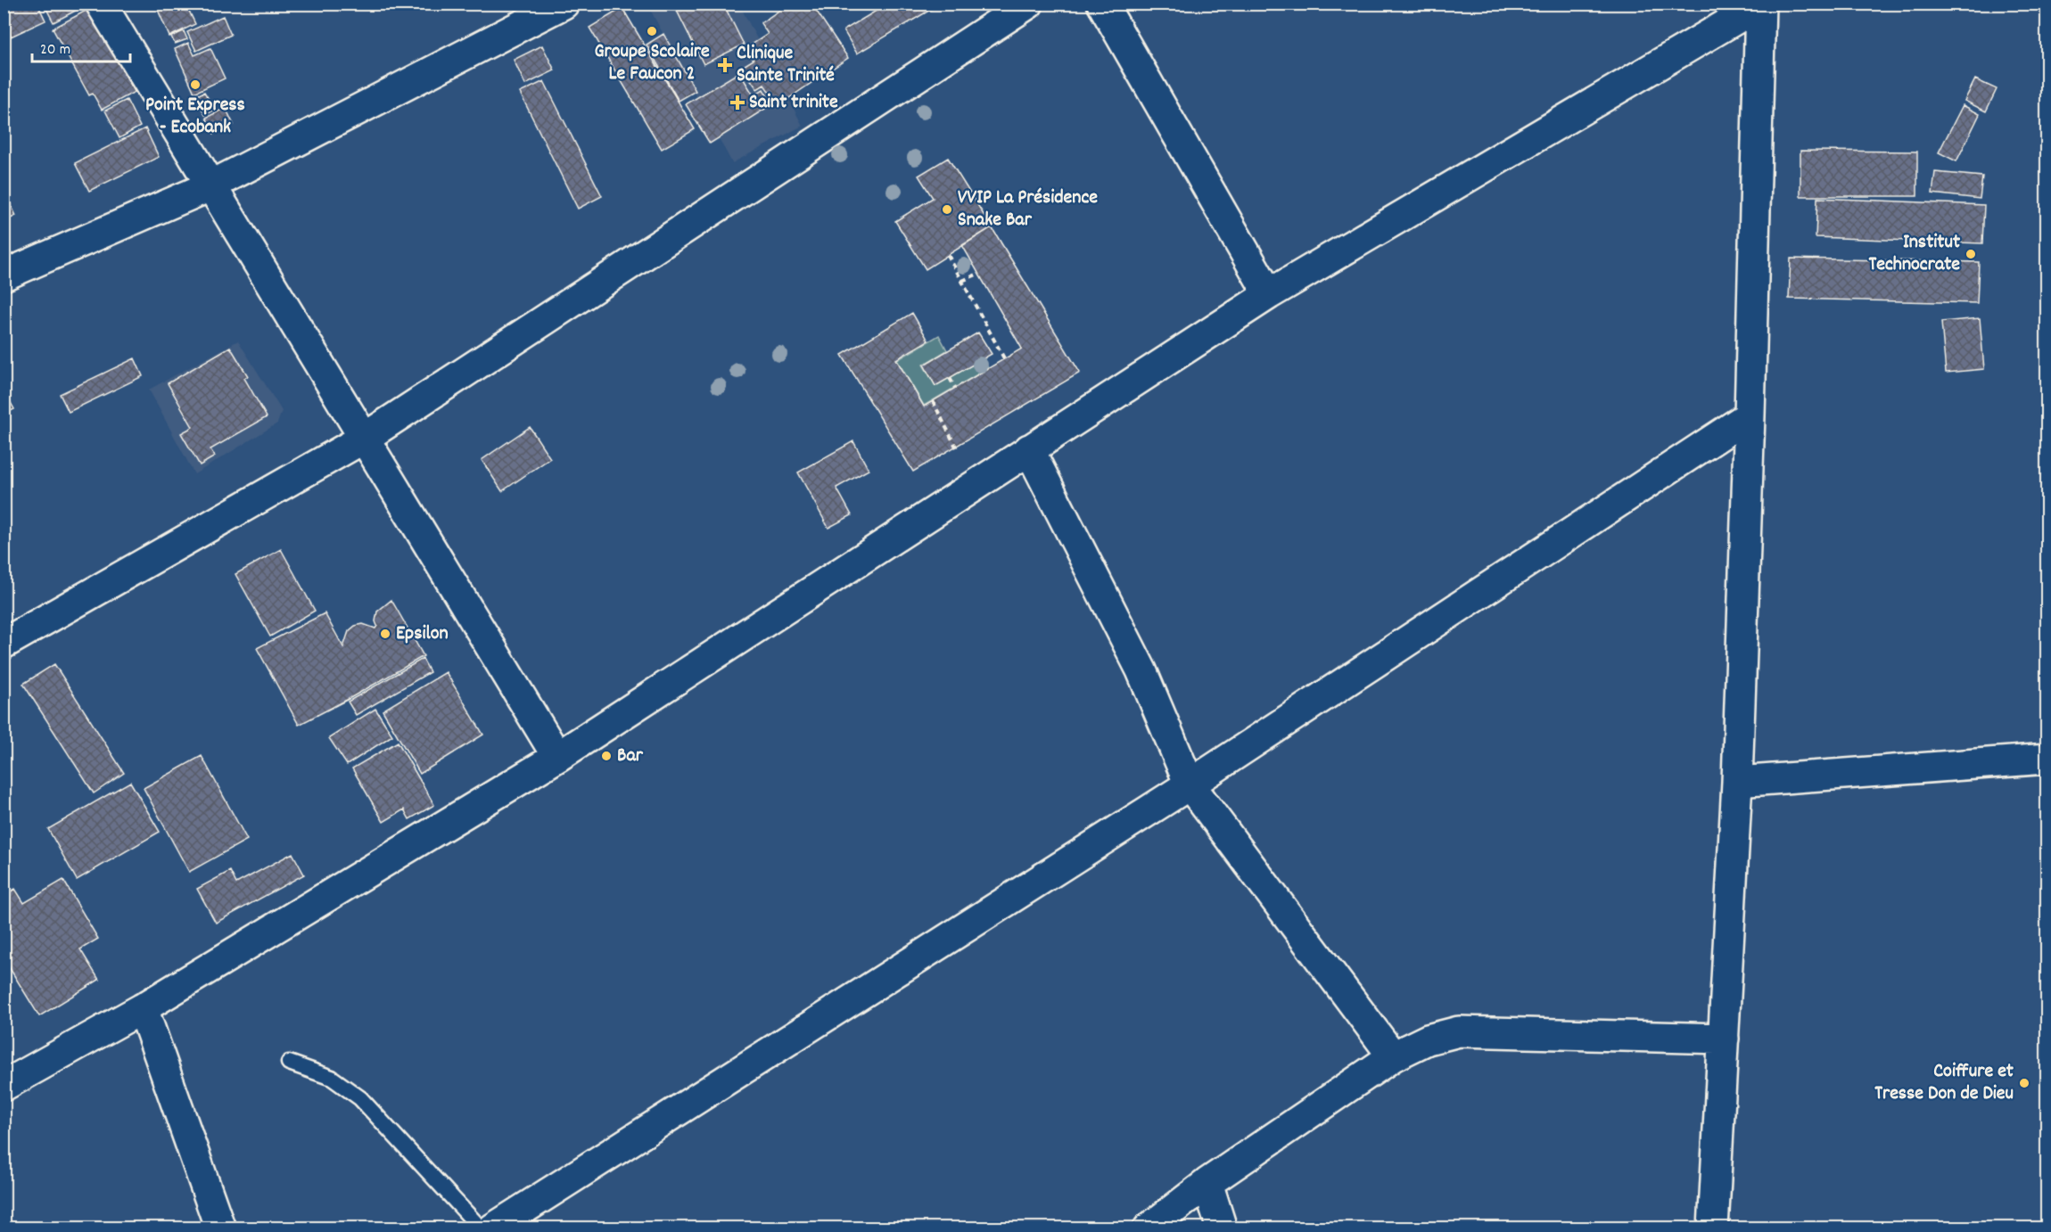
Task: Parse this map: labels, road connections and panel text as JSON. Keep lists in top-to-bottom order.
{
  "places": {
    "other": [
      "Groupe Scolaire Le Faucon 2",
      "Point Express - Ecobank",
      "VVIP La Présidence Snake Bar",
      "Institut Technocrate",
      "Epsilon",
      "Bar",
      "Coiffure et Tresse Don de Dieu"
    ],
    "health": ["Clinique Sainte Trinité", "Saint trinite"]
  },
  "scale_bar": "20 m"
}
